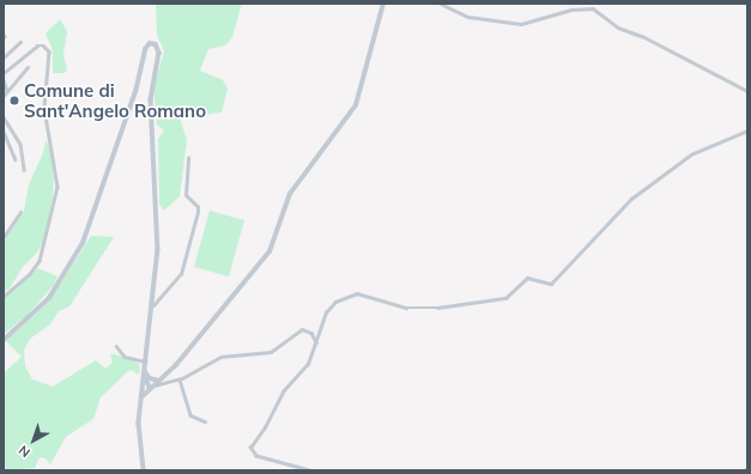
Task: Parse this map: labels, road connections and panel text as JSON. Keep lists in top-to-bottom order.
{
  "places": ["Comune di Sant'Angelo Romano"],
  "north": "bottom left"
}
